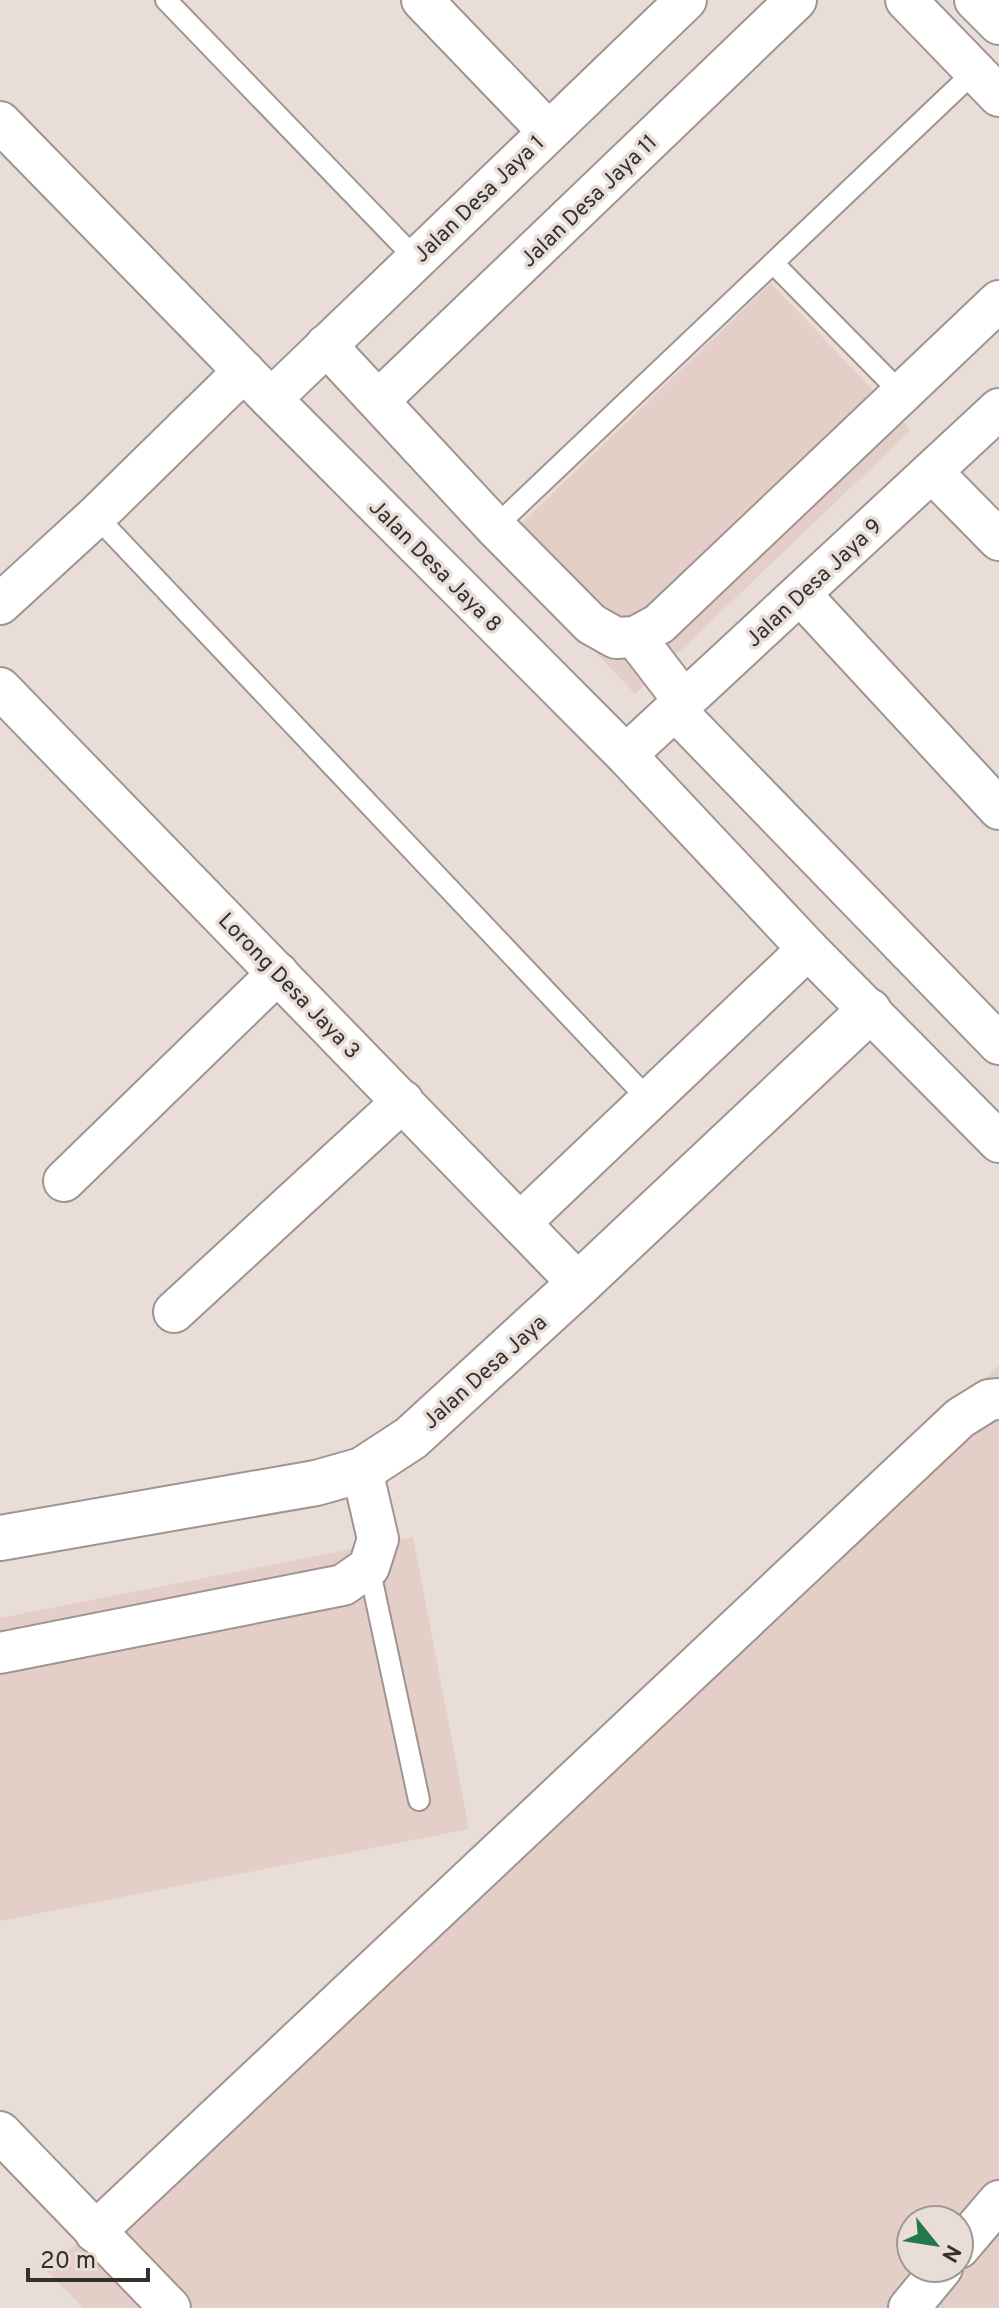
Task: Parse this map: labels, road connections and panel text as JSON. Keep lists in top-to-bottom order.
{
  "streets": {
    "street": [
      "Jalan Desa Jaya 1",
      "Jalan Desa Jaya 11",
      "Jalan Desa Jaya 8",
      "Jalan Desa Jaya 9",
      "Lorong Desa Jaya 3",
      "Jalan Desa Jaya"
    ]
  },
  "crossings": [
    ["Jalan Desa Jaya 1", "Jalan Desa Jaya 8"],
    ["Jalan Desa Jaya 8", "Jalan Desa Jaya 9"],
    ["Jalan Desa Jaya 8", "Jalan Desa Jaya"],
    ["Lorong Desa Jaya 3", "Jalan Desa Jaya"]
  ],
  "scale_bar": "20 m",
  "north": "bottom right"
}
